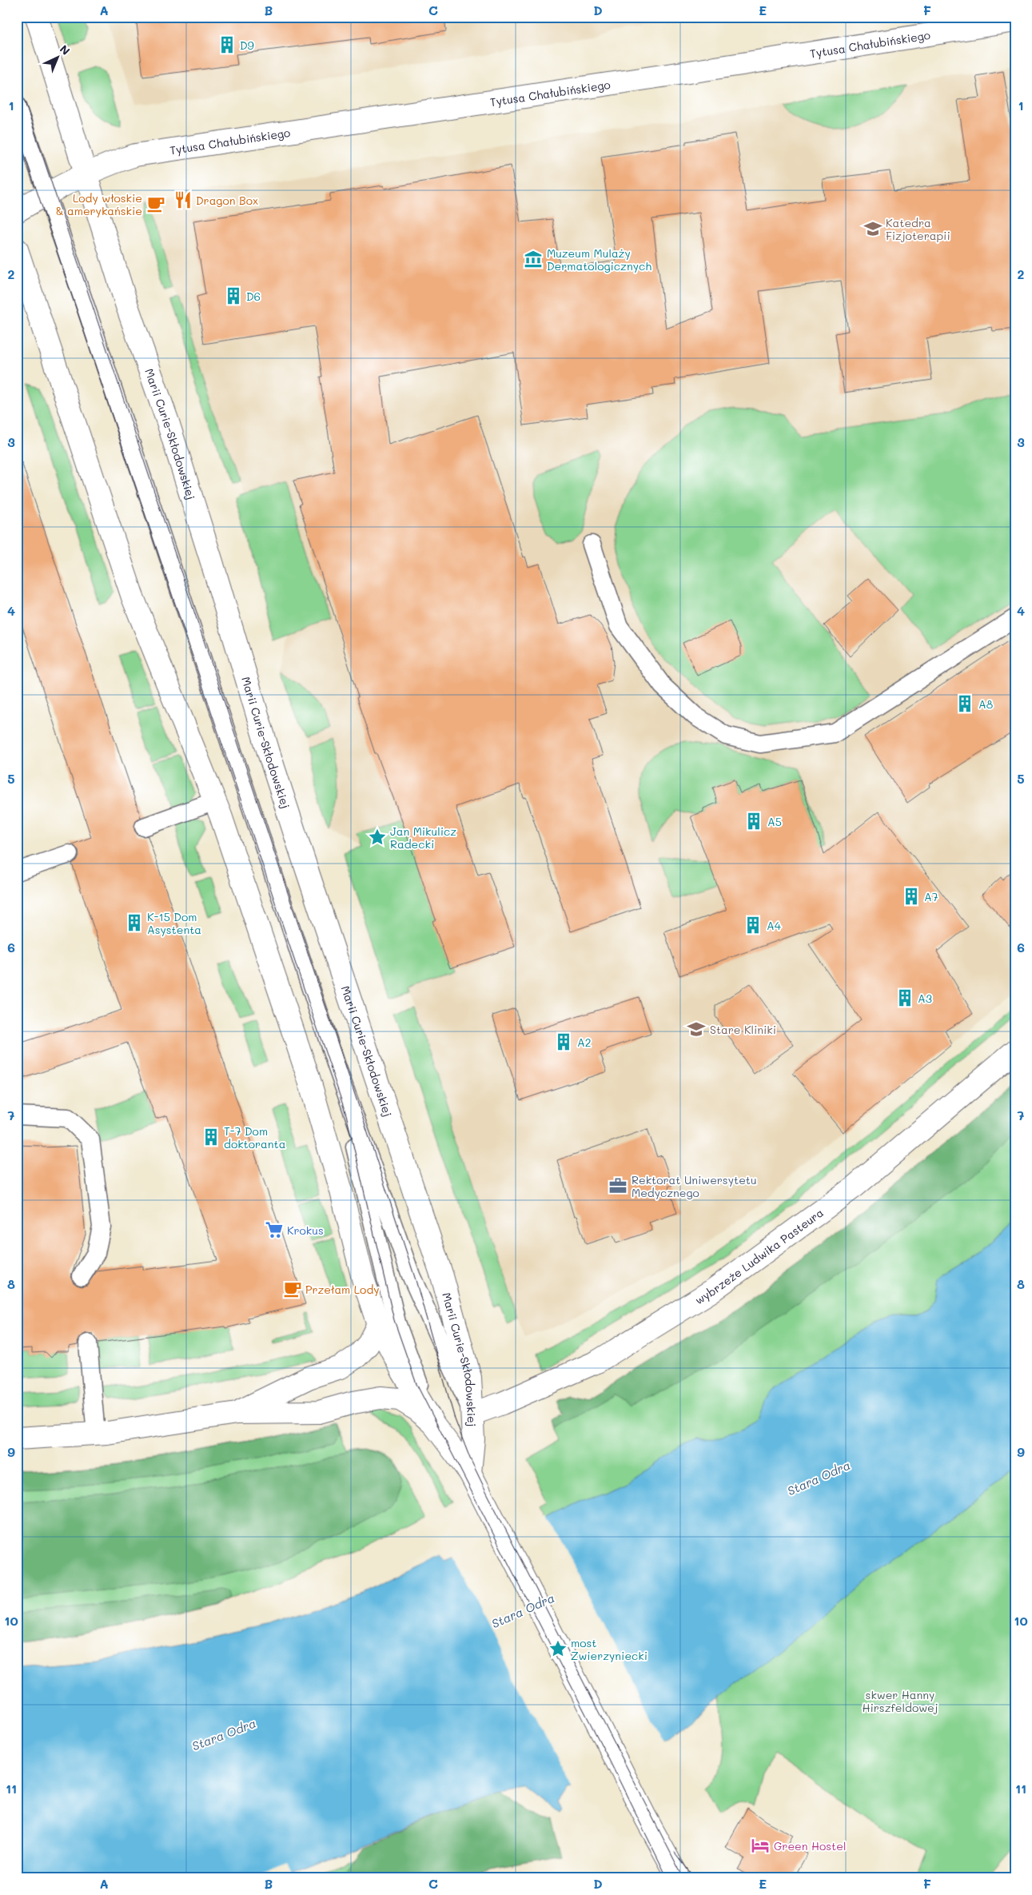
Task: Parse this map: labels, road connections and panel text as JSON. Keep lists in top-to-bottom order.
{
  "streets": {
    "main road": ["Tytusa Chałubińskiego", "Marii Curie-Skłodowskiej", "wybrzeże Ludwika Pasteura"]
  },
  "crossings": [
    ["Tytusa Chałubińskiego", "Marii Curie-Skłodowskiej"],
    ["Marii Curie-Skłodowskiej", "wybrzeże Ludwika Pasteura"]
  ],
  "water": ["Stara Odra"],
  "parks": ["skwer Hanny Hirszfeldowej"],
  "places": {
    "building": [
      "D9",
      "D6",
      "A8",
      "A5",
      "A7",
      "K-15 Dom Asystenta",
      "A4",
      "A3",
      "A2",
      "T-7 Dom doktoranta"
    ],
    "restaurant": ["Dragon Box"],
    "cafe": ["Lody włoskie & amerykańskie", "Przełam Lody"],
    "school or university": ["Katedra Fizjoterapii", "Stare Kliniki"],
    "museum": ["Muzeum Mulaży Dermatologicznych"],
    "place": ["Jan Mikulicz Radecki", "most Zwierzyniecki"],
    "office": ["Rektorat Uniwersytetu Medycznego"],
    "supermarket": ["Krokus"],
    "hotel": ["Green Hostel"]
  },
  "north": "top right",
  "grid": {
    "columns": [
      "A",
      "B",
      "C",
      "D",
      "E",
      "F"
    ],
    "rows": [
      "1",
      "2",
      "3",
      "4",
      "5",
      "6",
      "7",
      "8",
      "9",
      "10",
      "11"
    ]
  }
}
